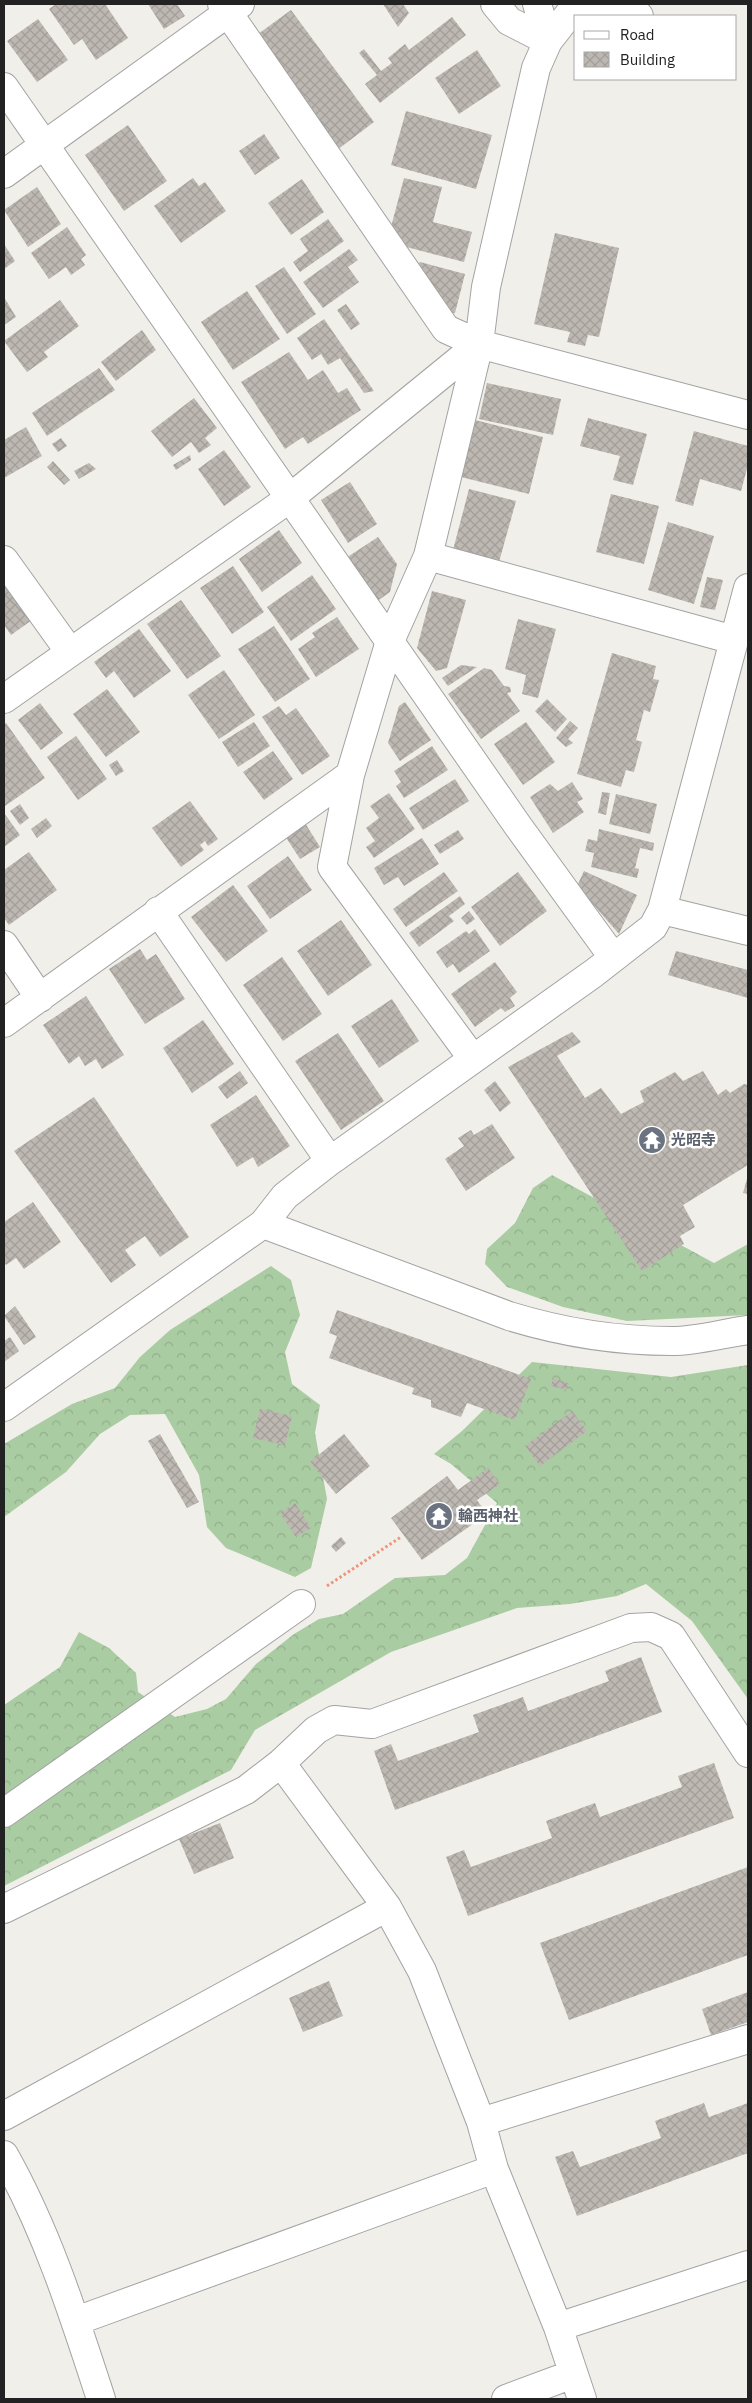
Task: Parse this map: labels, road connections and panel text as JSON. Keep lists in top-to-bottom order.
{
  "places": {
    "temple": ["光昭寺", "輪西神社"]
  },
  "legend": ["Road", "Building"]
}
